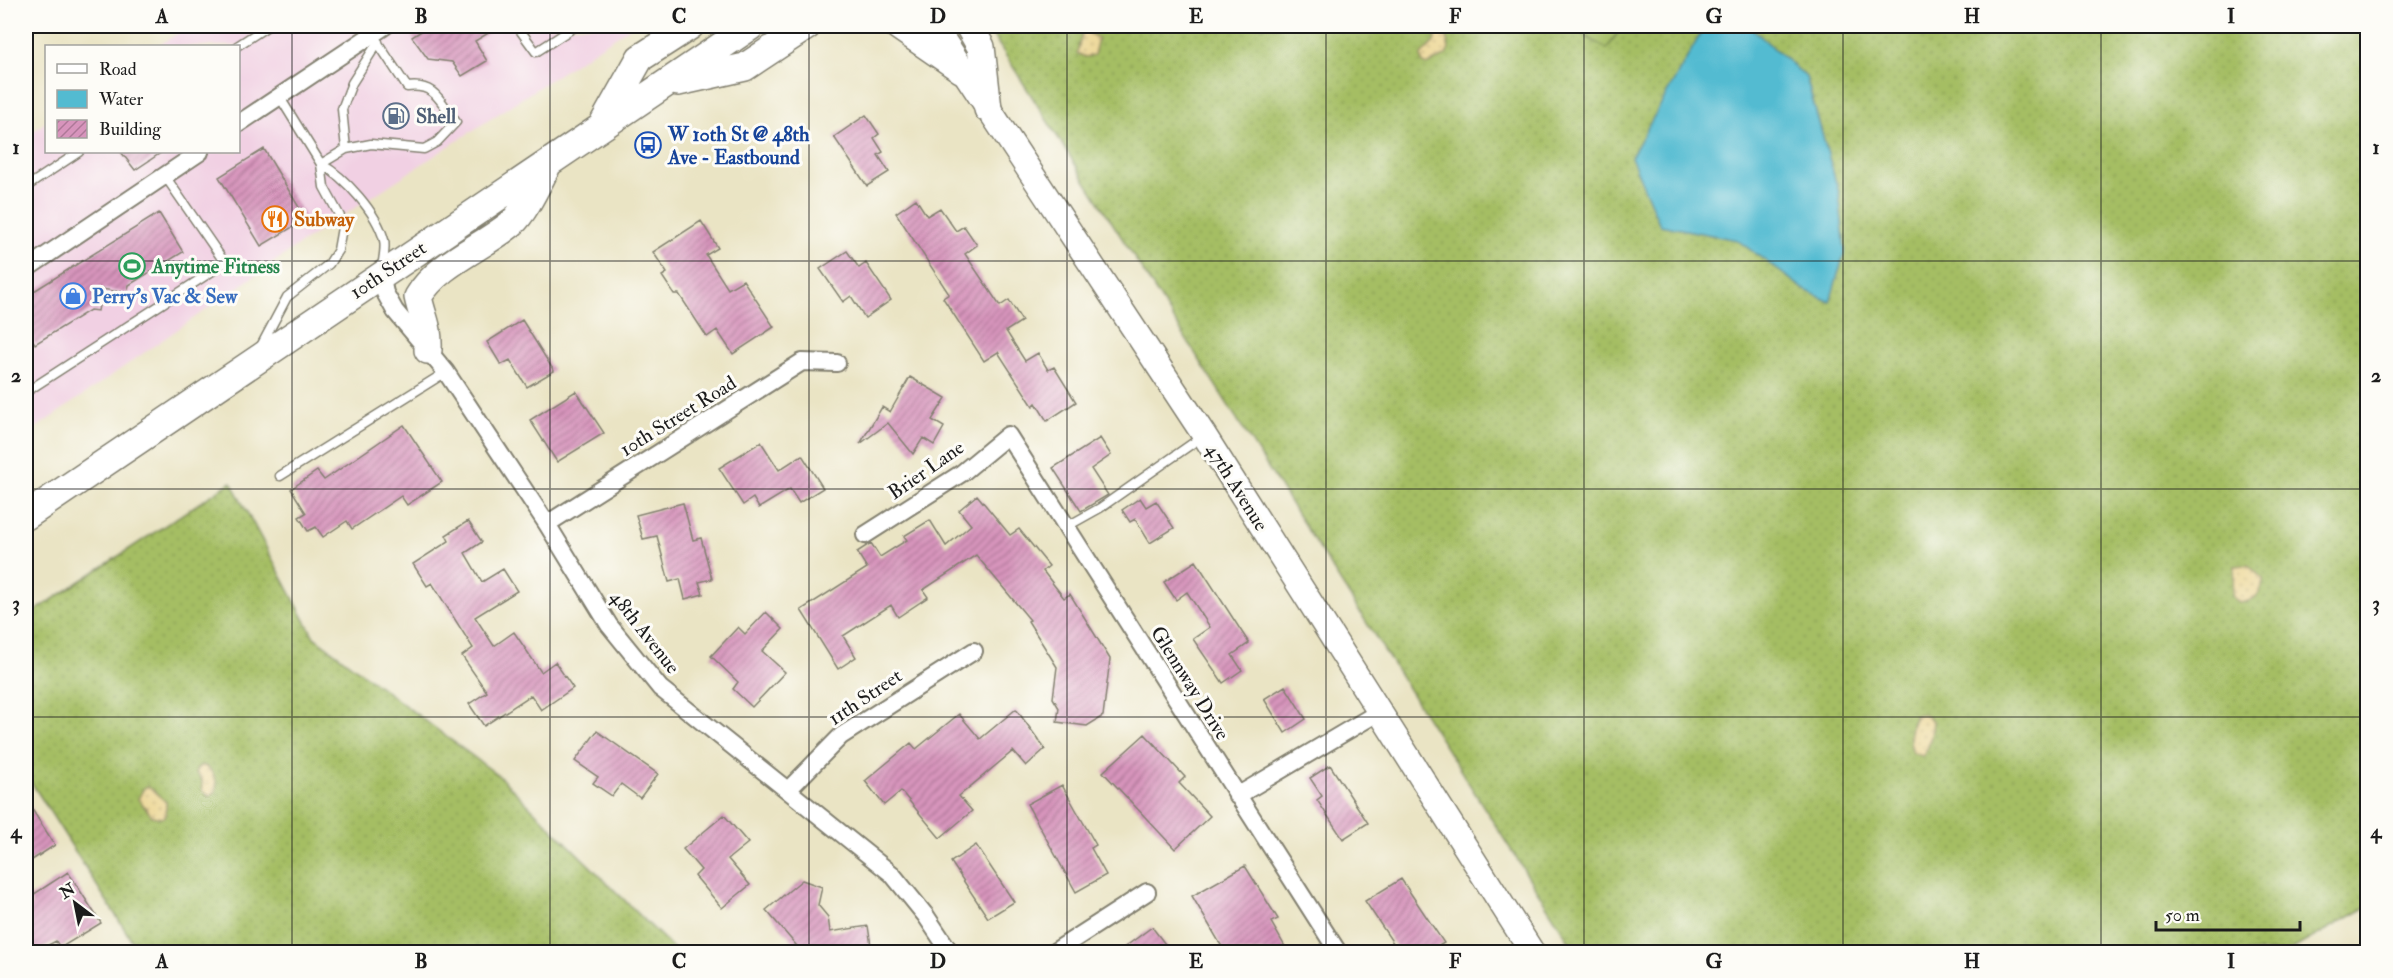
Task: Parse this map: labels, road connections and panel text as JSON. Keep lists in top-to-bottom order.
{
  "streets": {
    "main road": ["10th Street", "47th Avenue"],
    "street": [
      "10th Street Road",
      "Brier Lane",
      "48th Avenue",
      "Glennway Drive",
      "11th Street"
    ]
  },
  "crossings": [
    ["10th Street", "48th Avenue"],
    ["10th Street Road", "48th Avenue"],
    ["Brier Lane", "Glennway Drive"],
    ["48th Avenue", "11th Street"]
  ],
  "places": {
    "fuel station": ["Shell"],
    "bus stop": ["W 10th St @ 48th Ave - Eastbound"],
    "restaurant": ["Subway"],
    "sports": ["Anytime Fitness"],
    "shop": ["Perry's Vac & Sew"]
  },
  "legend": ["Road", "Water", "Building"],
  "scale_bar": "50 m",
  "north": "top left",
  "grid": {
    "columns": [
      "A",
      "B",
      "C",
      "D",
      "E",
      "F",
      "G",
      "H",
      "I"
    ],
    "rows": [
      "1",
      "2",
      "3",
      "4"
    ]
  }
}
